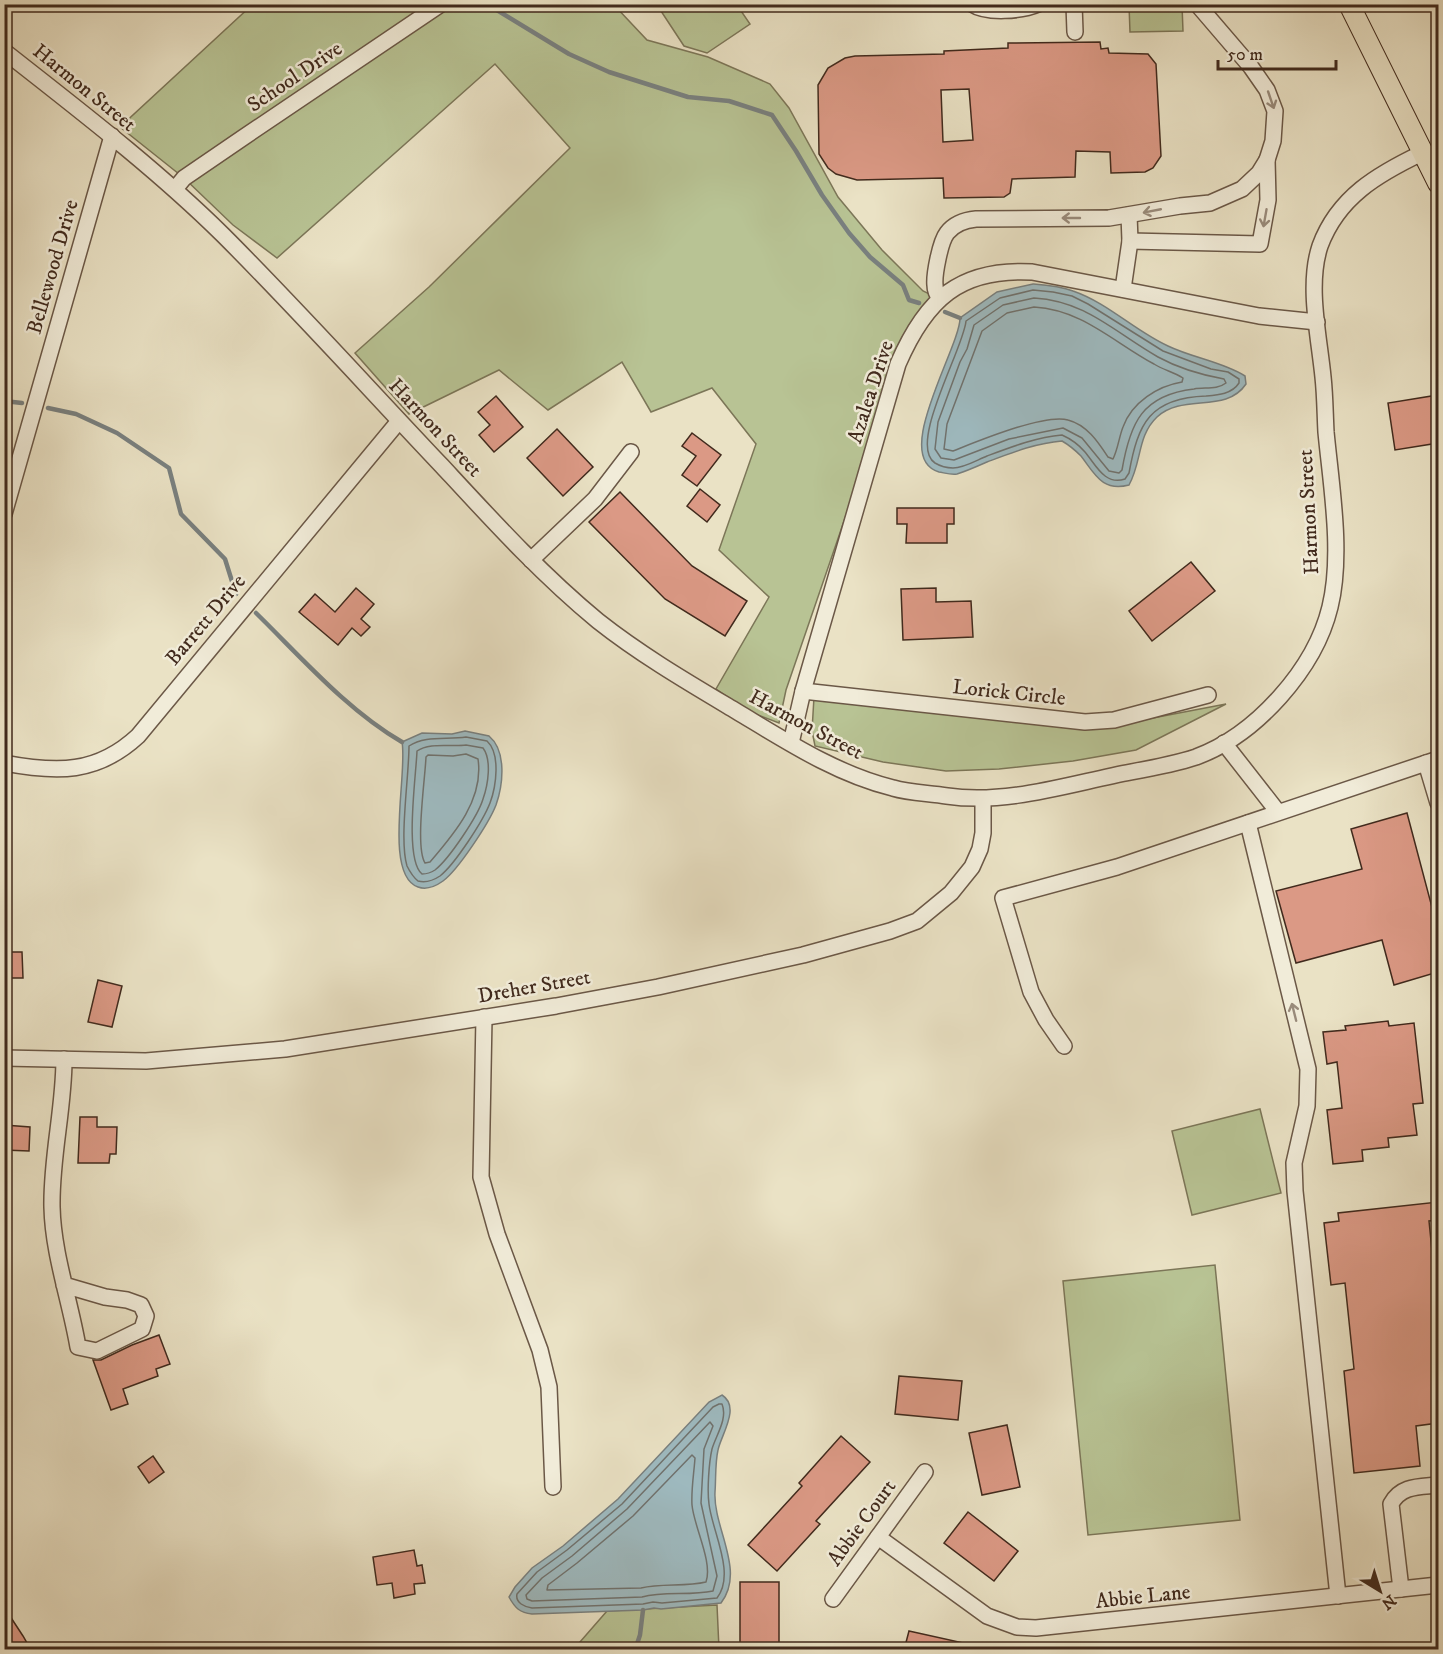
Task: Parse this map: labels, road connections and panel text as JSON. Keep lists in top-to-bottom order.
{
  "streets": {
    "street": [
      "School Drive",
      "Harmon Street",
      "Bellewood Drive",
      "Azalea Drive",
      "Barrett Drive",
      "Lorick Circle",
      "Dreher Street",
      "Abbie Court",
      "Abbie Lane"
    ]
  },
  "crossings": [
    ["School Drive", "Harmon Street"],
    ["Harmon Street", "Bellewood Drive"],
    ["Harmon Street", "Azalea Drive"],
    ["Harmon Street", "Barrett Drive"],
    ["Harmon Street", "Dreher Street"],
    ["Azalea Drive", "Lorick Circle"],
    ["Abbie Court", "Abbie Lane"]
  ],
  "scale_bar": "50 m",
  "north": "bottom right"
}
